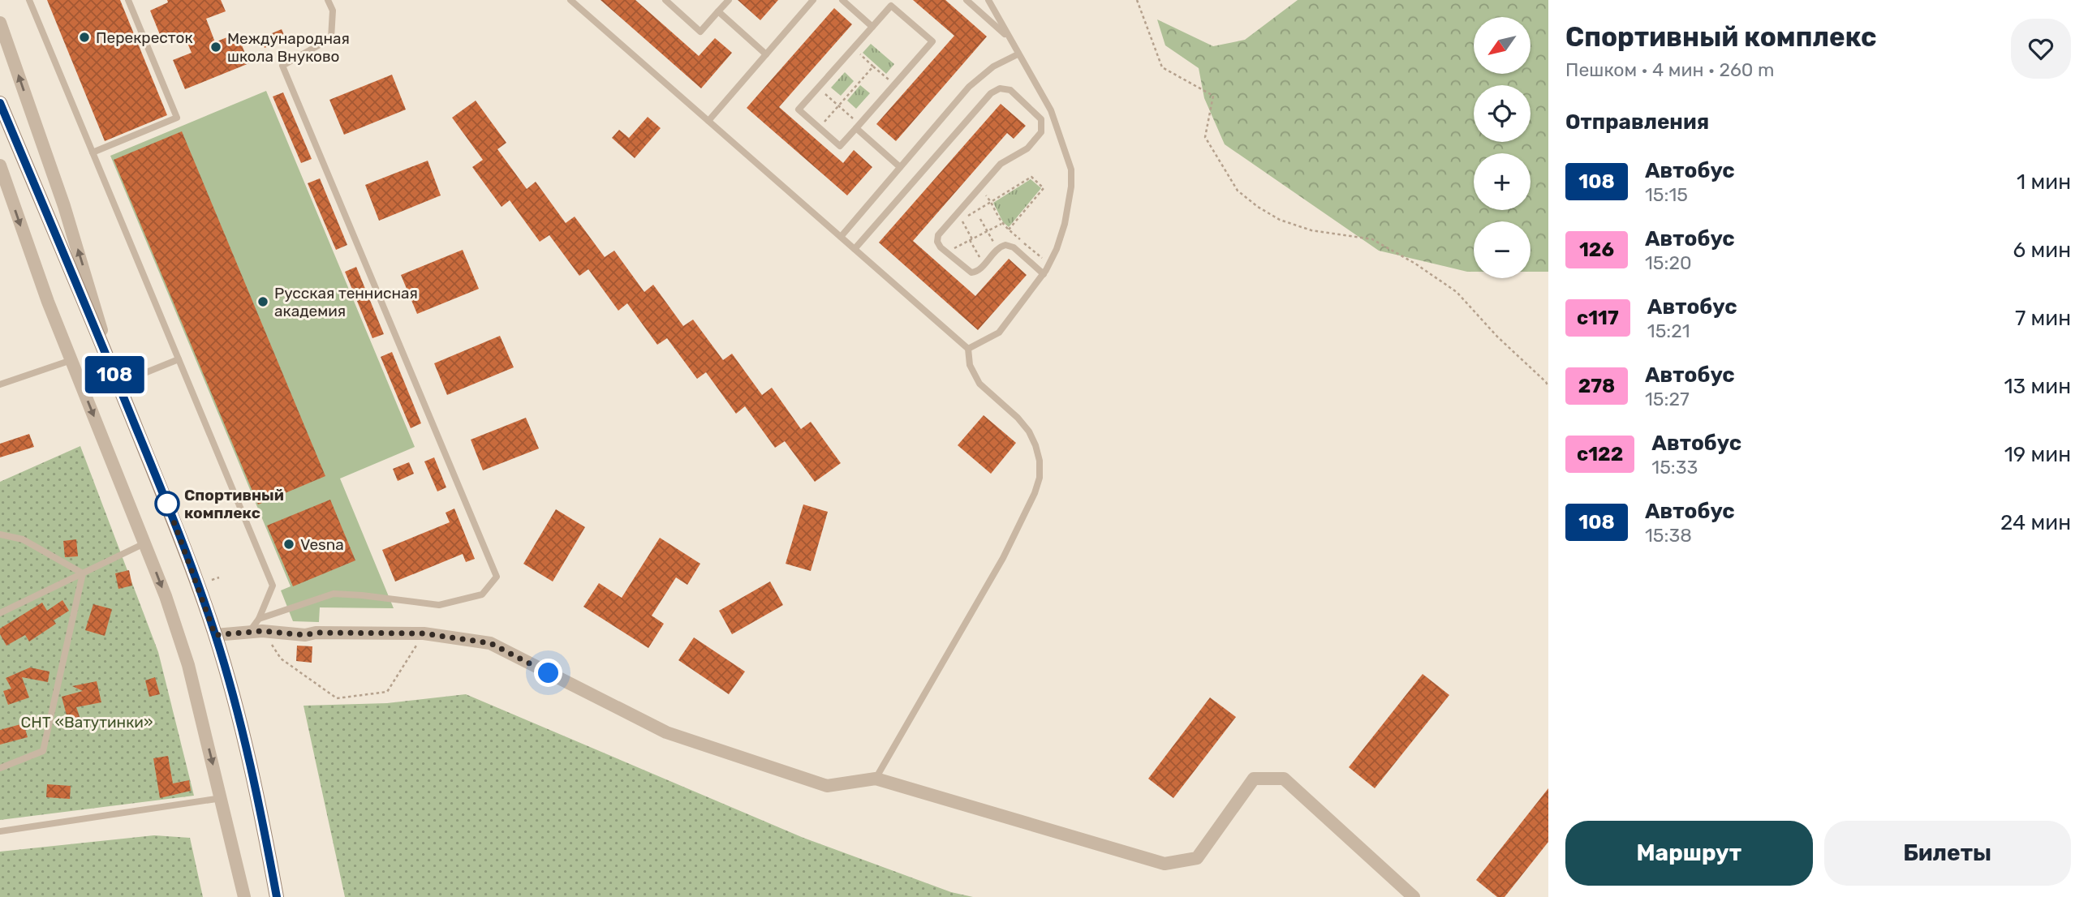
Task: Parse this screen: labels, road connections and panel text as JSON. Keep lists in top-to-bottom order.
{
  "parks": ["СНТ «Ватутинки»"],
  "places": [
    "Перекресток",
    "Международная школа Внуково",
    "Русская теннисная академия",
    "Спортивный комплекс",
    "Vesna"
  ],
  "lines": ["bus line 108"],
  "north": "bottom left",
  "page": {
    "on_map": "108",
    "heading": [
      ["Спортивный комплекс", "Пешком · 4 мин · 260 m"],
      "Отправления"
    ],
    "map_buttons": ["+", "−"],
    "list": [
      {
        "mark": "108",
        "name": "Автобус",
        "note": "15:15",
        "value": "1 мин"
      },
      {
        "mark": "126",
        "name": "Автобус",
        "note": "15:20",
        "value": "6 мин"
      },
      {
        "mark": "с117",
        "name": "Автобус",
        "note": "15:21",
        "value": "7 мин"
      },
      {
        "mark": "278",
        "name": "Автобус",
        "note": "15:27",
        "value": "13 мин"
      },
      {
        "mark": "с122",
        "name": "Автобус",
        "note": "15:33",
        "value": "19 мин"
      },
      {
        "mark": "108",
        "name": "Автобус",
        "note": "15:38",
        "value": "24 мин"
      }
    ],
    "buttons": ["Маршрут", "Билеты"]
  }
}
